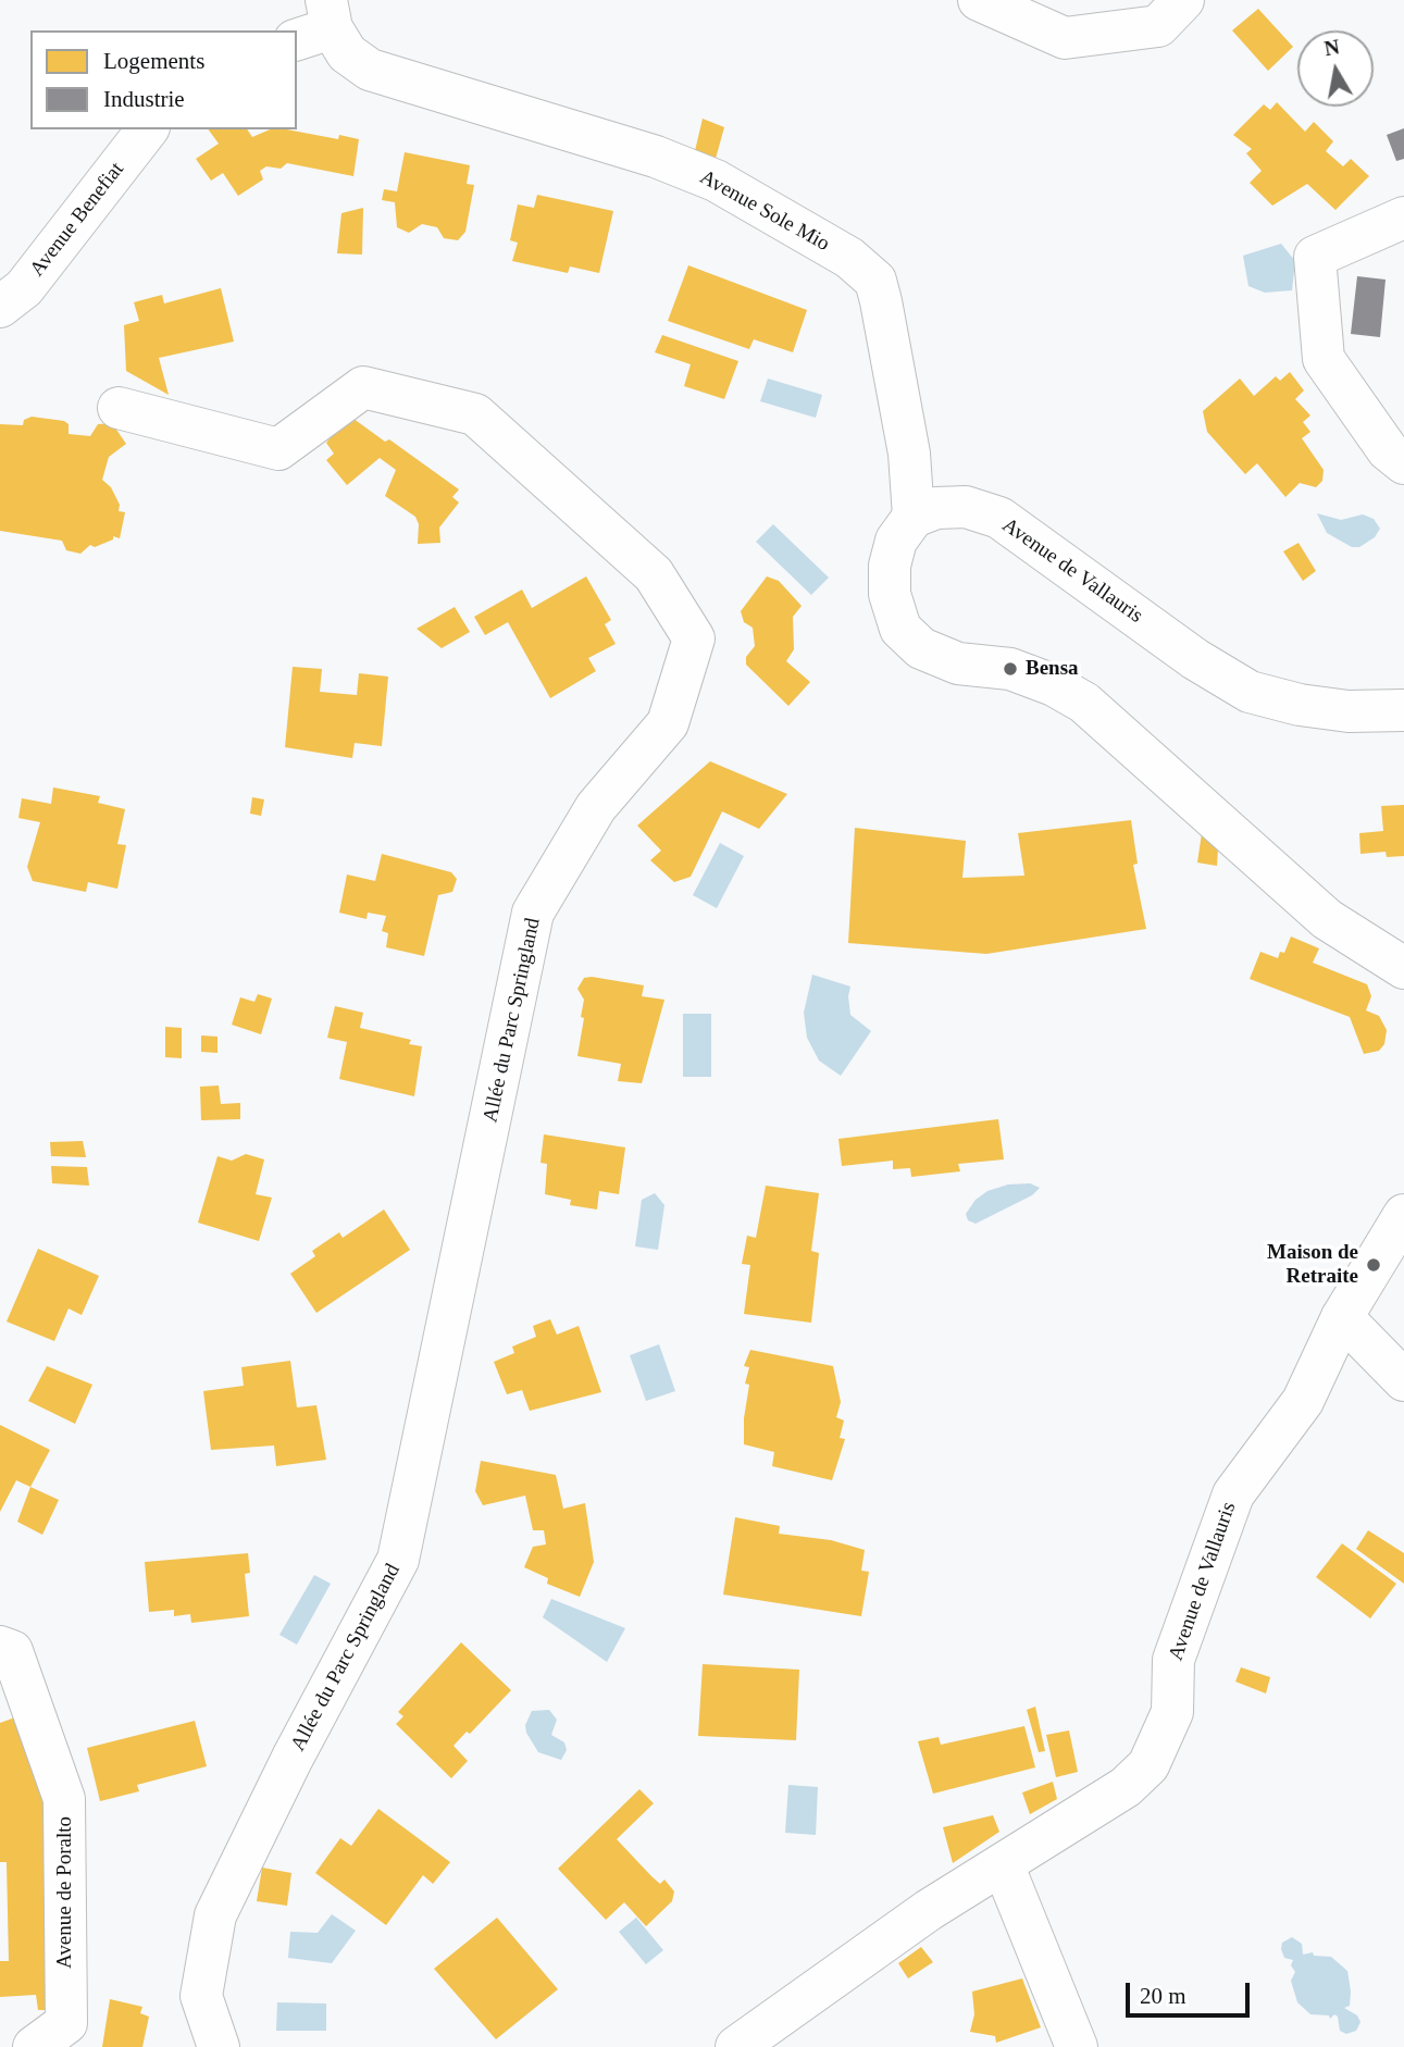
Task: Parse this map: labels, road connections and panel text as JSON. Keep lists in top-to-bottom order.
{
  "streets": {
    "street": [
      "Avenue Sole Mio",
      "Avenue Benefiat",
      "Avenue de Vallauris",
      "Allée du Parc Springland",
      "Avenue de Poralto"
    ]
  },
  "crossings": [
    ["Avenue Sole Mio", "Avenue de Vallauris"]
  ],
  "places": ["Bensa", "Maison de Retraite"],
  "legend": ["Logements", "Industrie"],
  "scale_bar": "20 m",
  "north": "top"
}
